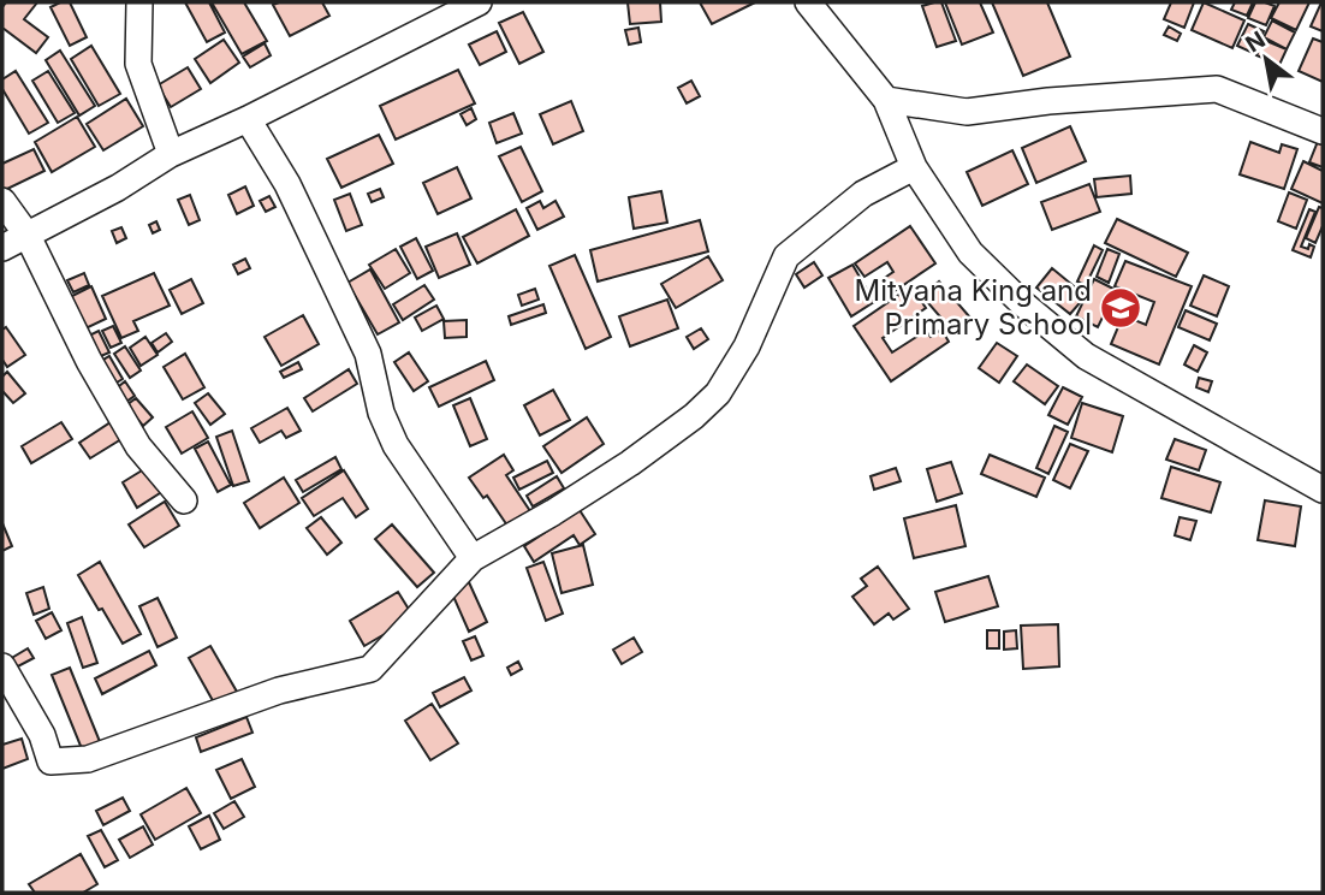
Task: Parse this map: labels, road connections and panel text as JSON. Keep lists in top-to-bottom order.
{
  "places": {
    "school or university": ["Mityana King and Primary School"]
  },
  "north": "top left"
}
